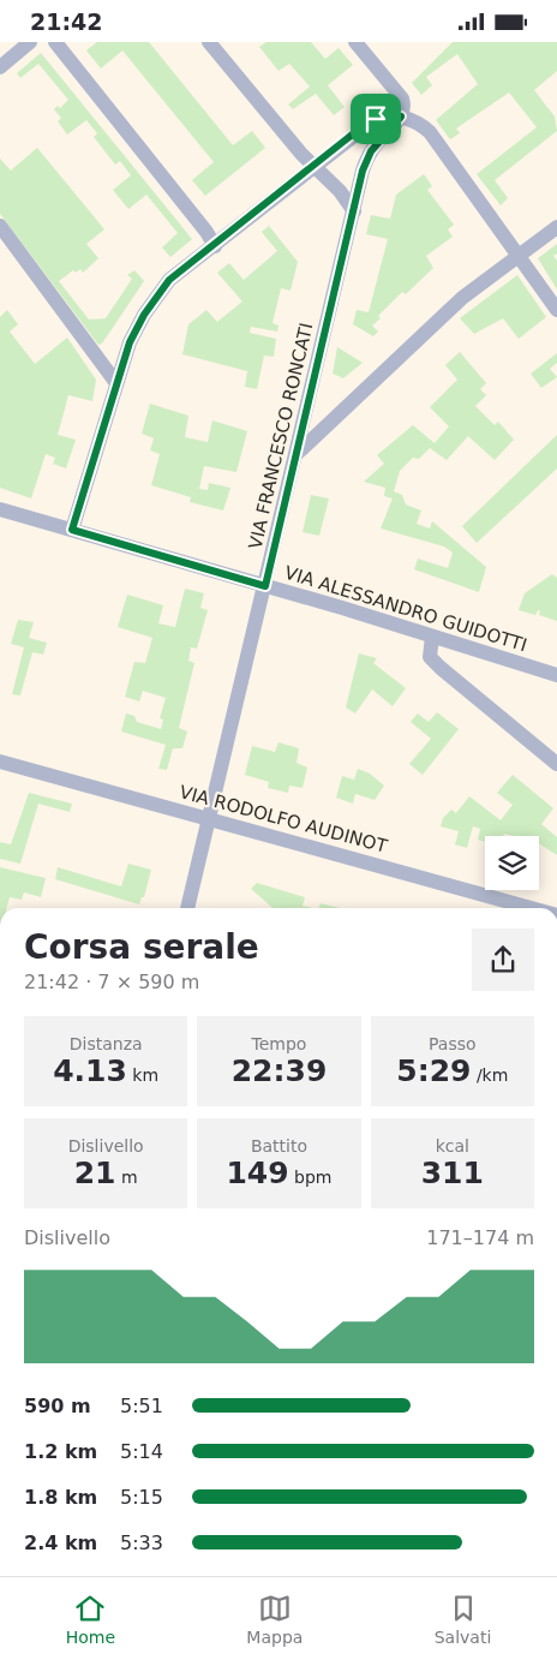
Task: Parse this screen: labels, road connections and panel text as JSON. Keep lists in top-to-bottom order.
{
  "streets": {
    "street": ["VIA FRANCESCO RONCATI", "VIA ALESSANDRO GUIDOTTI", "VIA RODOLFO AUDINOT"]
  },
  "crossings": [
    ["VIA FRANCESCO RONCATI", "VIA ALESSANDRO GUIDOTTI"],
    ["VIA FRANCESCO RONCATI", "VIA RODOLFO AUDINOT"]
  ],
  "page": {
    "status": "21:42",
    "heading": ["Corsa serale", "21:42 · 7 × 590 m"],
    "stats": [
      ["Distanza", "4.13 km"],
      ["Tempo", "22:39"],
      ["Passo", "5:29 /km"],
      ["Dislivello", "21 m"],
      ["Battito", "149 bpm"],
      ["kcal", "311"]
    ],
    "chart": ["Dislivello", "171–174 m"],
    "list": [
      {
        "name": "590 m",
        "note": "5:51"
      },
      {
        "name": "1.2 km",
        "note": "5:14"
      },
      {
        "name": "1.8 km",
        "note": "5:15"
      },
      {
        "name": "2.4 km",
        "note": "5:33"
      }
    ],
    "tabs": ["Home", "Mappa", "Salvati"]
  }
}
